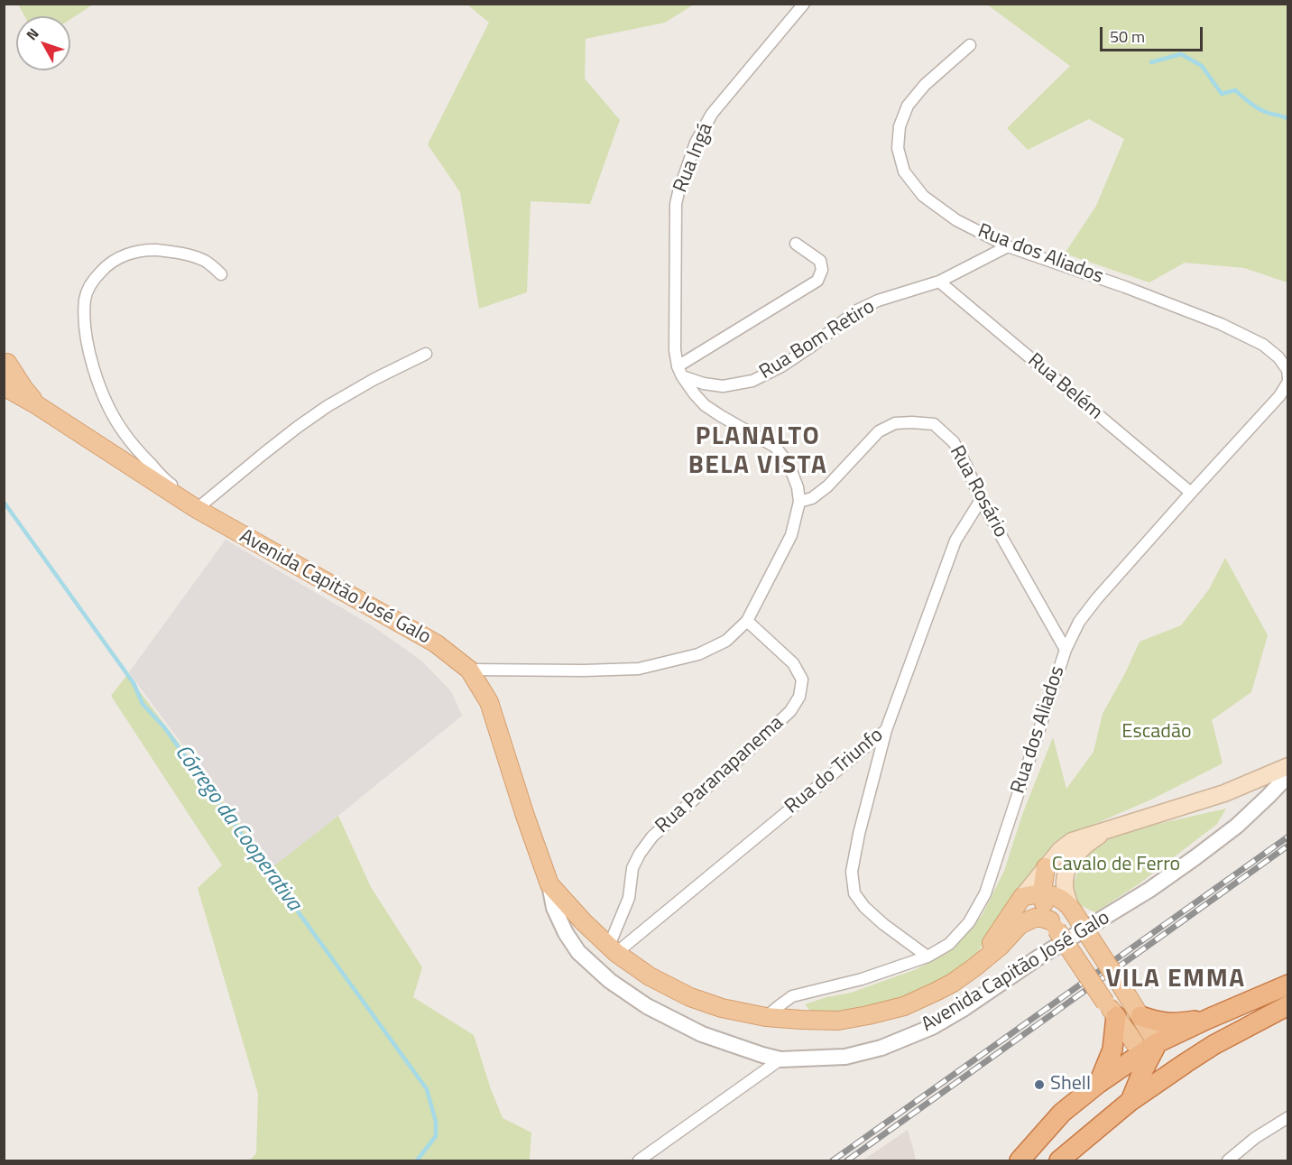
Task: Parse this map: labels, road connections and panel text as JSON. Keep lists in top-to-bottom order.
{
  "streets": {
    "main road": ["Avenida Capitão José Galo"],
    "street": [
      "Rua Ingá",
      "Rua dos Aliados",
      "Rua Bom Retiro",
      "Rua Belém",
      "Rua Rosário",
      "Rua do Triunfo",
      "Rua Paranapanema"
    ]
  },
  "crossings": [
    ["Rua Ingá", "Rua Bom Retiro"],
    ["Rua dos Aliados", "Rua Bom Retiro"],
    ["Rua dos Aliados", "Rua Belém"],
    ["Rua dos Aliados", "Rua Rosário"],
    ["Rua dos Aliados", "Avenida Capitão José Galo"],
    ["Rua Bom Retiro", "Rua Belém"],
    ["Rua Rosário", "Rua do Triunfo"],
    ["Avenida Capitão José Galo", "Rua do Triunfo"],
    ["Avenida Capitão José Galo", "Rua Paranapanema"],
    ["Rua do Triunfo", "Rua Paranapanema"]
  ],
  "districts": ["PLANALTO BELA VISTA", "VILA EMMA"],
  "water": ["Córrego da Cooperativa"],
  "parks": ["Escadão", "Cavalo de Ferro"],
  "places": ["Shell"],
  "scale_bar": "50 m",
  "north": "top left"
}
